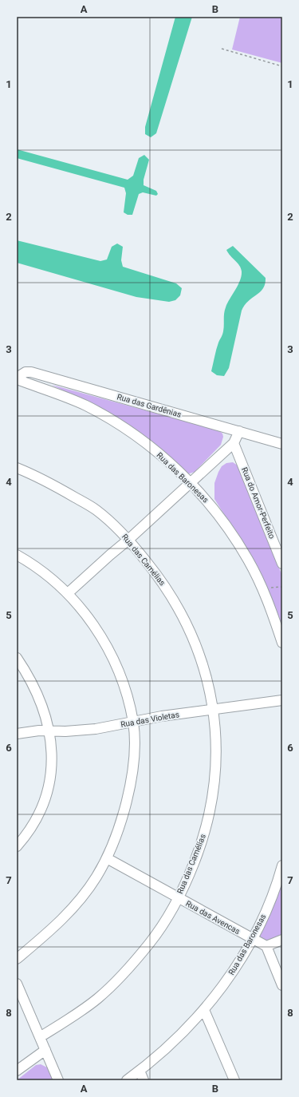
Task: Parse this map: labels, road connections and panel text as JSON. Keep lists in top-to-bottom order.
{
  "streets": {
    "street": [
      "Rua das Gardênias",
      "Rua das Baronesas",
      "Rua do Amor-Perfeito",
      "Rua das Camélias",
      "Rua das Violetas",
      "Rua das Avencas"
    ]
  },
  "crossings": [
    ["Rua das Gardênias", "Rua das Baronesas"],
    ["Rua das Baronesas", "Rua das Avencas"],
    ["Rua das Camélias", "Rua das Violetas"],
    ["Rua das Camélias", "Rua das Avencas"]
  ],
  "grid": {
    "columns": ["A", "B"],
    "rows": [
      "1",
      "2",
      "3",
      "4",
      "5",
      "6",
      "7",
      "8"
    ]
  }
}
